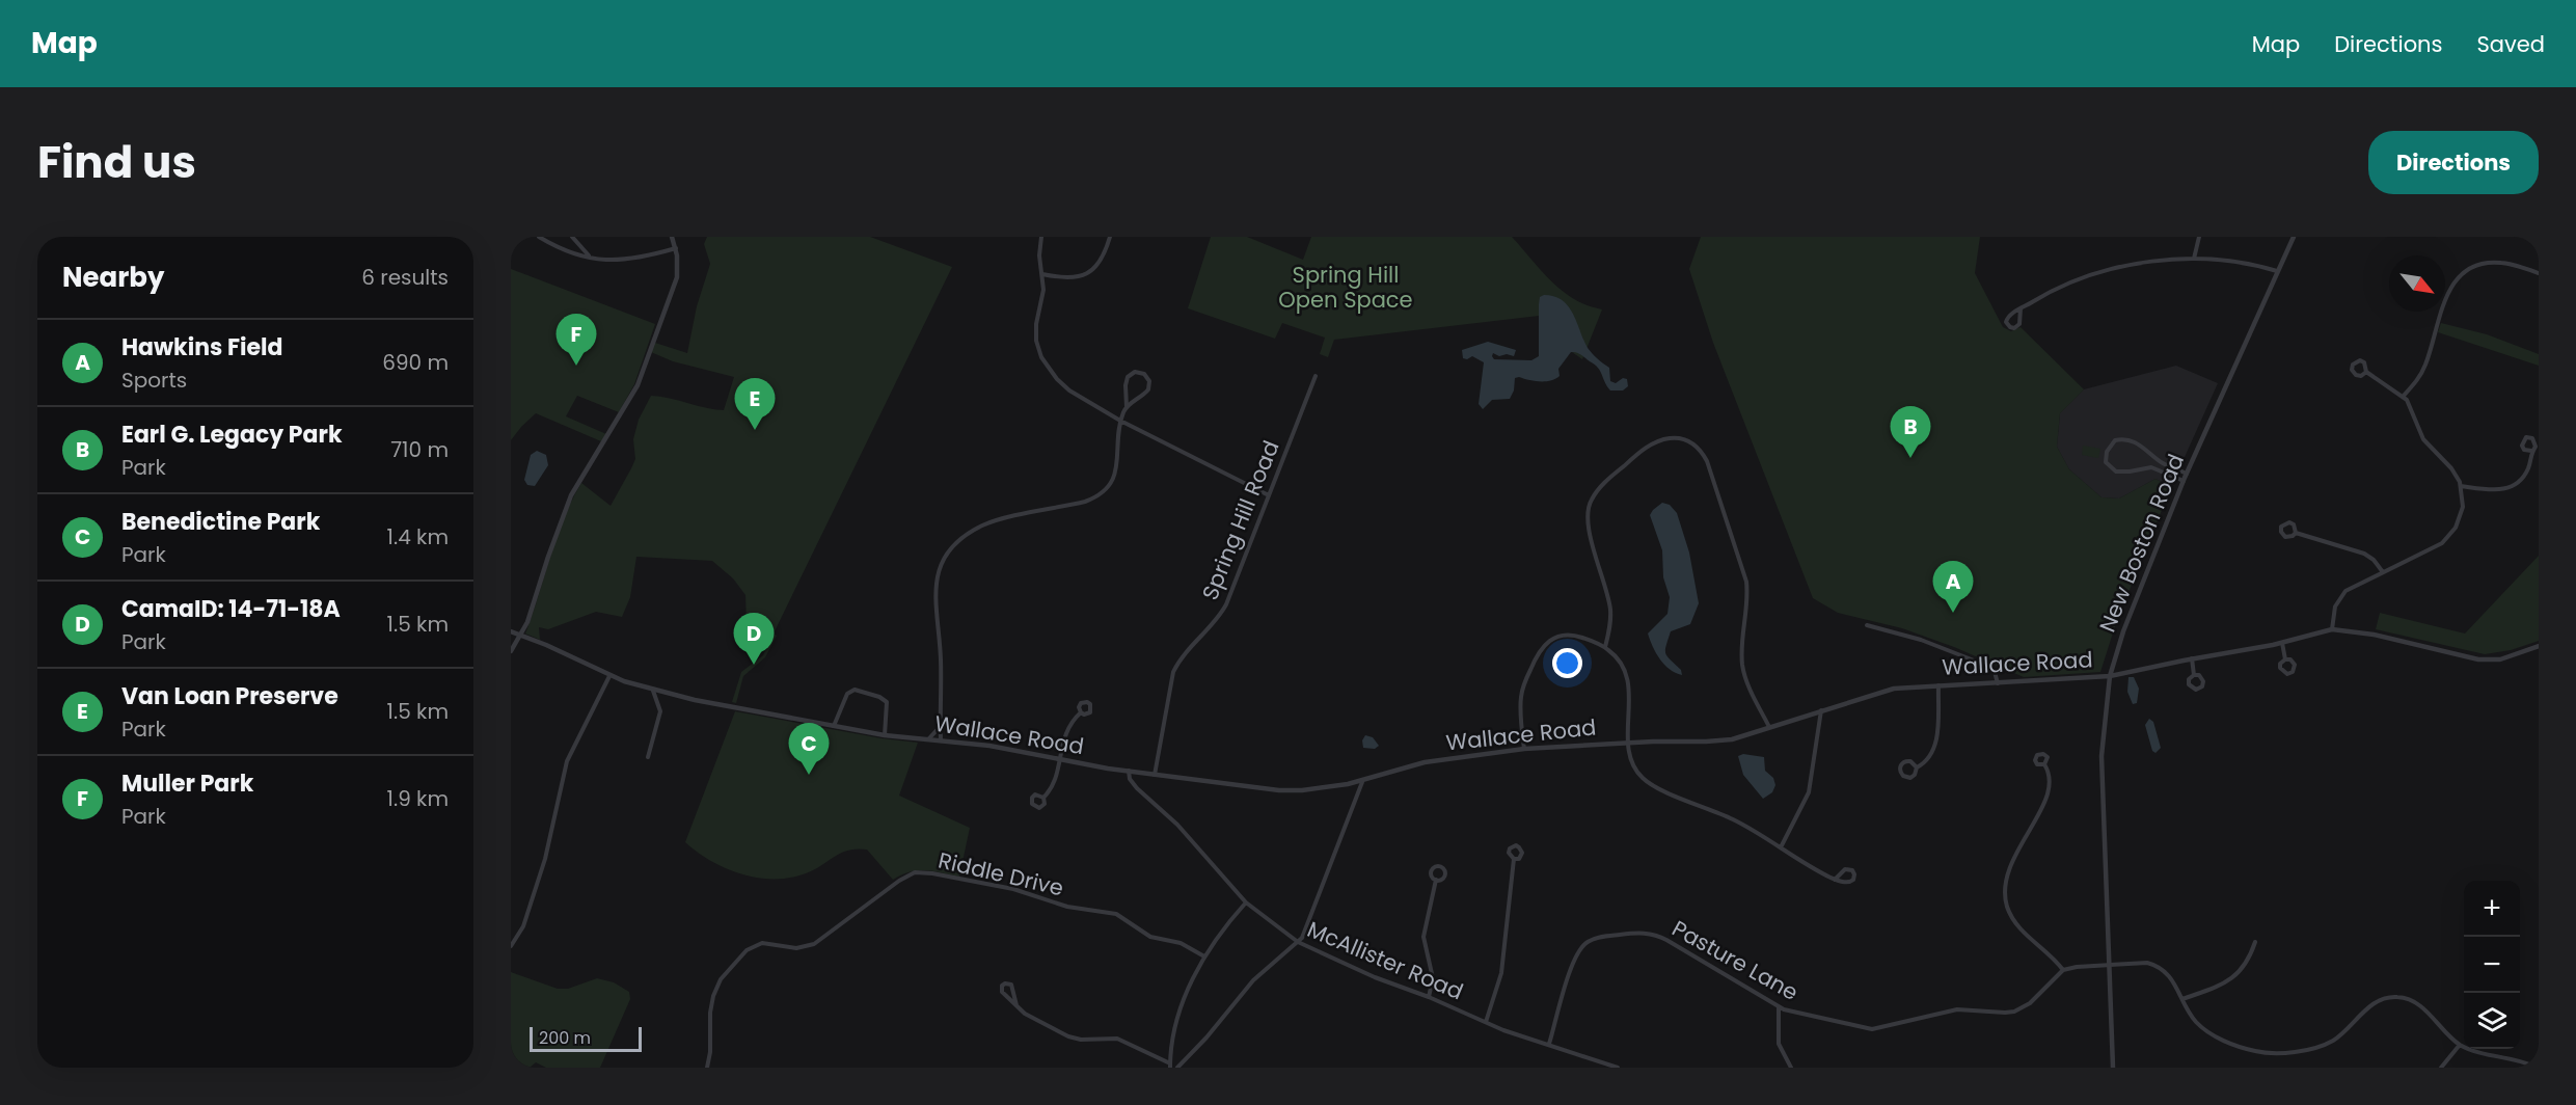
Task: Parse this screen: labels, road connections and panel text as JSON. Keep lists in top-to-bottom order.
{
  "streets": {
    "street": [
      "Spring Hill Road",
      "New Boston Road",
      "Wallace Road",
      "Riddle Drive",
      "McAllister Road",
      "Pasture Lane"
    ]
  },
  "crossings": [
    ["Spring Hill Road", "Wallace Road"],
    ["New Boston Road", "Wallace Road"],
    ["Wallace Road", "McAllister Road"],
    ["McAllister Road", "Pasture Lane"]
  ],
  "parks": ["Spring Hill Open Space"],
  "scale_bar": "200 m",
  "north": "bottom right",
  "page": {
    "header": "Map",
    "nav": ["Map", "Directions", "Saved"],
    "title": "Find us",
    "buttons": "Directions",
    "heading": ["Nearby", "6 results"],
    "pins": [
      "F",
      "E",
      "B",
      "A",
      "D",
      "C"
    ],
    "list": [
      {
        "mark": "A",
        "name": "Hawkins Field",
        "note": "Sports",
        "value": "690 m"
      },
      {
        "mark": "B",
        "name": "Earl G. Legacy Park",
        "note": "Park",
        "value": "710 m"
      },
      {
        "mark": "C",
        "name": "Benedictine Park",
        "note": "Park",
        "value": "1.4 km"
      },
      {
        "mark": "D",
        "name": "CamaID: 14-71-18A",
        "note": "Park",
        "value": "1.5 km"
      },
      {
        "mark": "E",
        "name": "Van Loan Preserve",
        "note": "Park",
        "value": "1.5 km"
      },
      {
        "mark": "F",
        "name": "Muller Park",
        "note": "Park",
        "value": "1.9 km"
      }
    ],
    "map_buttons": ["+", "−"],
    "scale": "200 m"
  }
}
